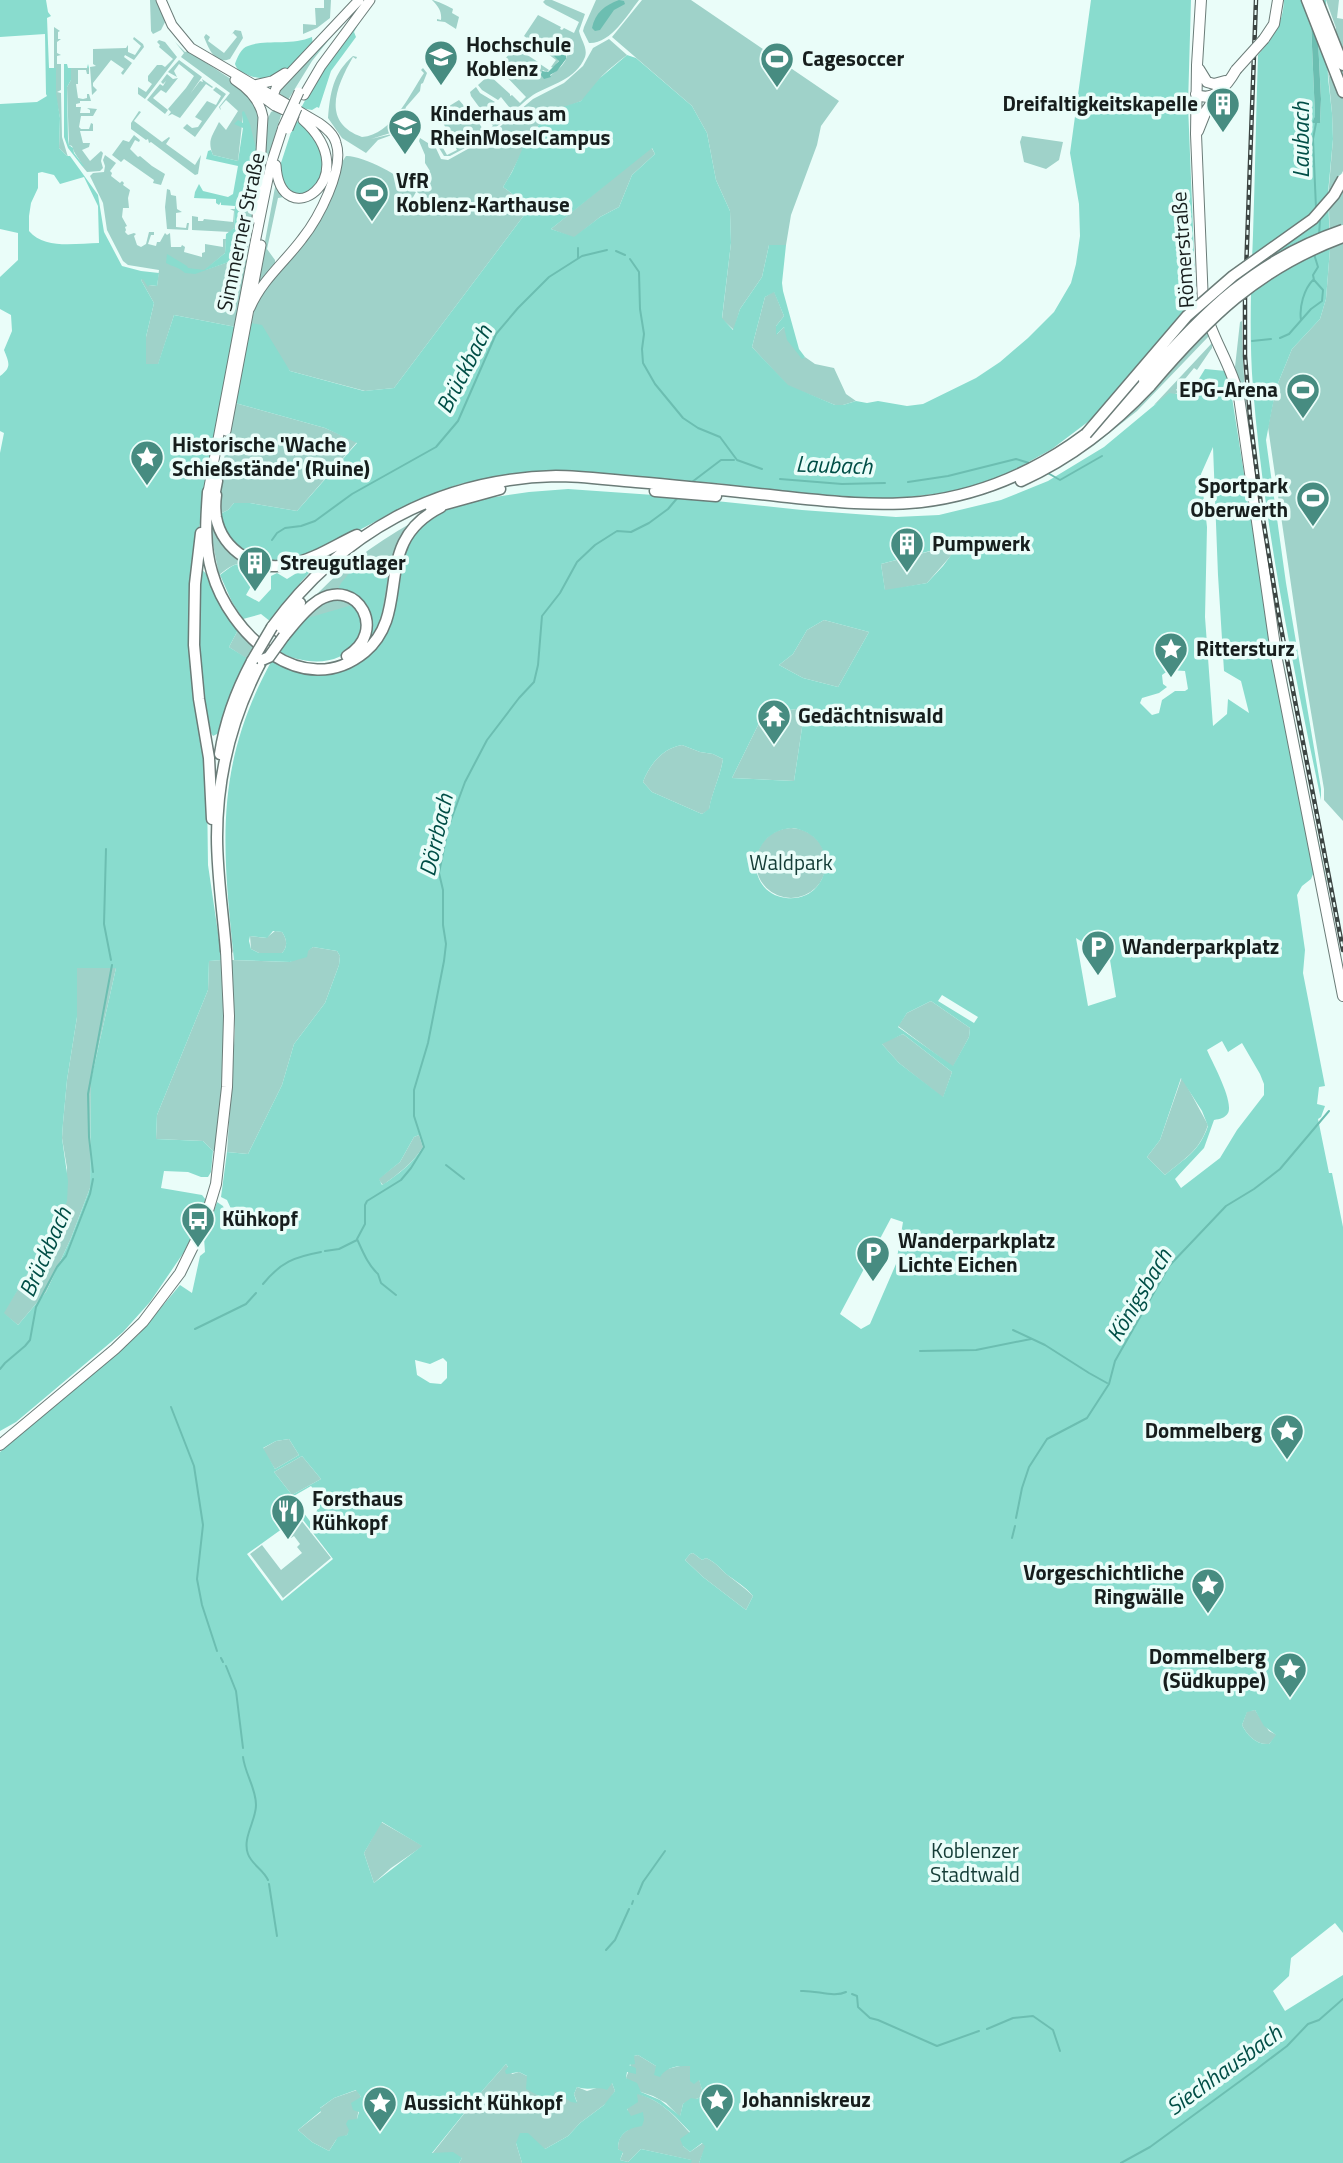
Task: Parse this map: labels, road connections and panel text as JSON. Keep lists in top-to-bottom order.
{
  "streets": {
    "main road": ["Römerstraße"],
    "street": ["Simmerner Straße"]
  },
  "water": [
    "Laubach",
    "Brückbach",
    "Dörrbach",
    "Königsbach",
    "Siechhausbach"
  ],
  "parks": ["Waldpark", "Koblenzer Stadtwald"],
  "places": {
    "school or university": ["Hochschule Koblenz", "Kinderhaus am RheinMoselCampus"],
    "sports": [
      "Cagesoccer",
      "VfR Koblenz-Karthause",
      "EPG-Arena",
      "Sportpark Oberwerth"
    ],
    "building": ["Dreifaltigkeitskapelle", "Pumpwerk", "Streugutlager"],
    "place": [
      "Historische 'Wache Schießstände' (Ruine)",
      "Rittersturz",
      "Dommelberg",
      "Vorgeschichtliche Ringwälle",
      "Dommelberg (Südkuppe)",
      "Johanniskreuz",
      "Aussicht Kühkopf"
    ],
    "temple": ["Gedächtniswald"],
    "parking": ["Wanderparkplatz", "Wanderparkplatz Lichte Eichen"],
    "bus stop": ["Kühkopf"],
    "restaurant": ["Forsthaus Kühkopf"]
  }
}
